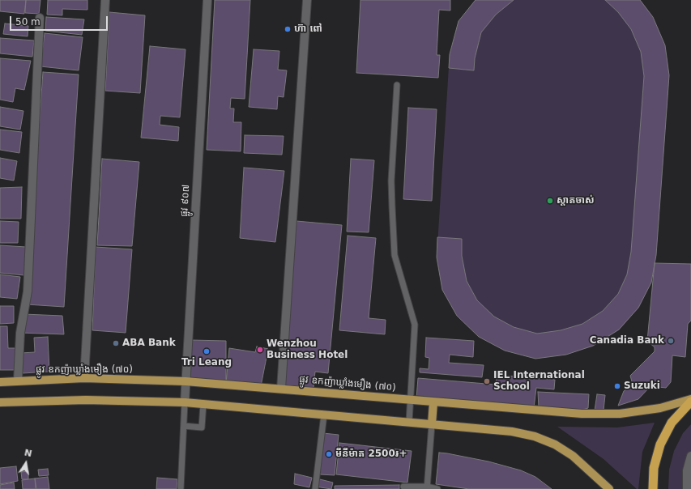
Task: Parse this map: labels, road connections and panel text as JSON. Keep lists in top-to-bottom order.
{
  "streets": {
    "main road": ["ផ្លូវ ឧកញ៉ាឃ្លាំងមឿង (៧០)"],
    "street": ["ផ្លូវ ៩០៧"]
  },
  "crossings": [
    ["ផ្លូវ ៩០៧", "ផ្លូវ ឧកញ៉ាឃ្លាំងមឿង (៧០)"]
  ],
  "places": [
    "ហ៊ា ពៅ",
    "ស្ដាតចាស់",
    "Canadia Bank",
    "ABA Bank",
    "Wenzhou Business Hotel",
    "Tri Leang",
    "IEL International School",
    "Suzuki",
    "មីនីម៉ាត 2500៛+"
  ],
  "scale_bar": "50 m",
  "north": "top"
}
